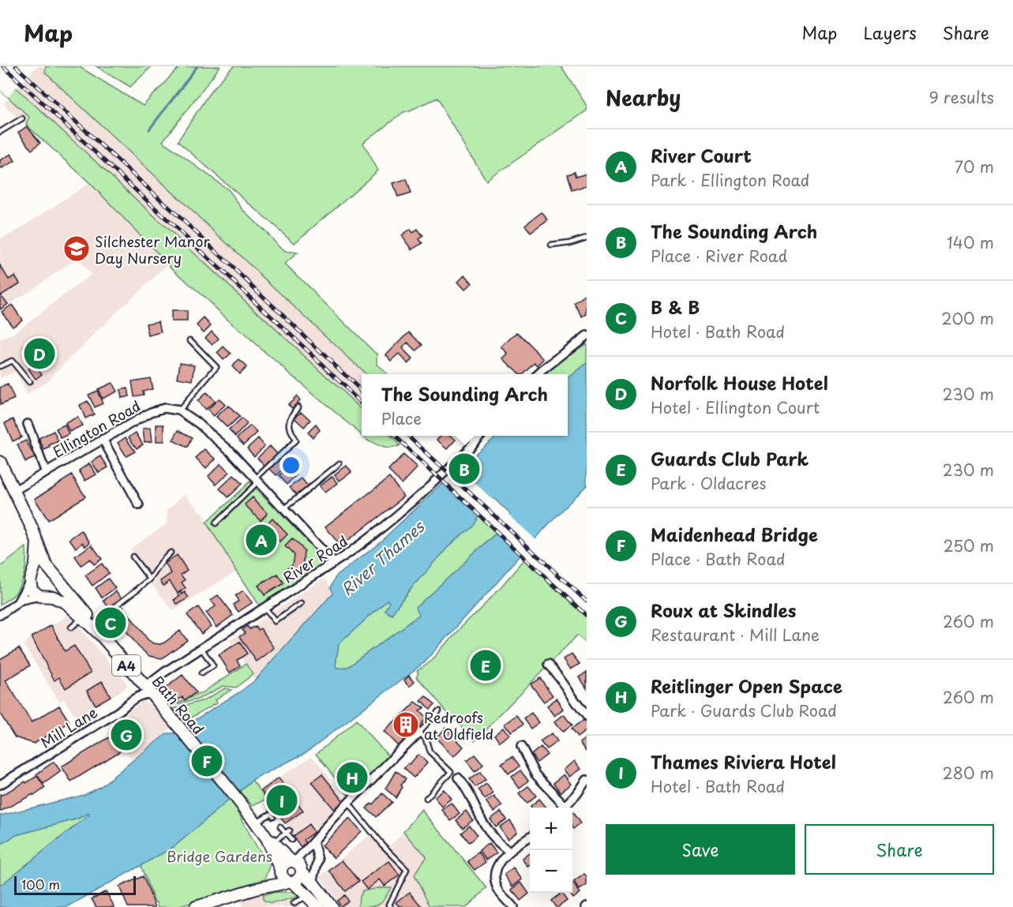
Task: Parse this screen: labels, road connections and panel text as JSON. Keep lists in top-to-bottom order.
{
  "streets": {
    "main road": ["A4", "Bath Road"],
    "street": ["Ellington Road", "River Road", "Mill Lane"]
  },
  "crossings": [
    ["Ellington Road", "Bath Road"],
    ["River Road", "Bath Road"],
    ["River Road", "Mill Lane"],
    ["A4", "Bath Road"],
    ["Bath Road", "Mill Lane"]
  ],
  "water": ["River Thames"],
  "parks": ["Bridge Gardens"],
  "places": {
    "school or university": ["Silchester Manor Day Nursery"],
    "building": ["Redroofs at Oldfield"]
  },
  "scale_bar": "100 m",
  "page": {
    "header": "Map",
    "nav": ["Map", "Layers", "Share"],
    "heading": ["Nearby", "9 results"],
    "list": [
      {
        "mark": "A",
        "name": "River Court",
        "note": "Park · Ellington Road",
        "value": "70 m"
      },
      {
        "mark": "B",
        "name": "The Sounding Arch",
        "note": "Place · River Road",
        "value": "140 m"
      },
      {
        "mark": "C",
        "name": "B & B",
        "note": "Hotel · Bath Road",
        "value": "200 m"
      },
      {
        "mark": "D",
        "name": "Norfolk House Hotel",
        "note": "Hotel · Ellington Court",
        "value": "230 m"
      },
      {
        "mark": "E",
        "name": "Guards Club Park",
        "note": "Park · Oldacres",
        "value": "230 m"
      },
      {
        "mark": "F",
        "name": "Maidenhead Bridge",
        "note": "Place · Bath Road",
        "value": "250 m"
      },
      {
        "mark": "G",
        "name": "Roux at Skindles",
        "note": "Restaurant · Mill Lane",
        "value": "260 m"
      },
      {
        "mark": "H",
        "name": "Reitlinger Open Space",
        "note": "Park · Guards Club Road",
        "value": "260 m"
      },
      {
        "mark": "I",
        "name": "Thames Riviera Hotel",
        "note": "Hotel · Bath Road",
        "value": "280 m"
      }
    ],
    "pins": [
      "D",
      "B",
      "A",
      "C",
      "E",
      "G",
      "F",
      "H",
      "I"
    ],
    "popup": ["The Sounding Arch", "Place"],
    "map_buttons": ["+", "−"],
    "buttons": ["Save", "Share"],
    "scale": "100 m"
  }
}
